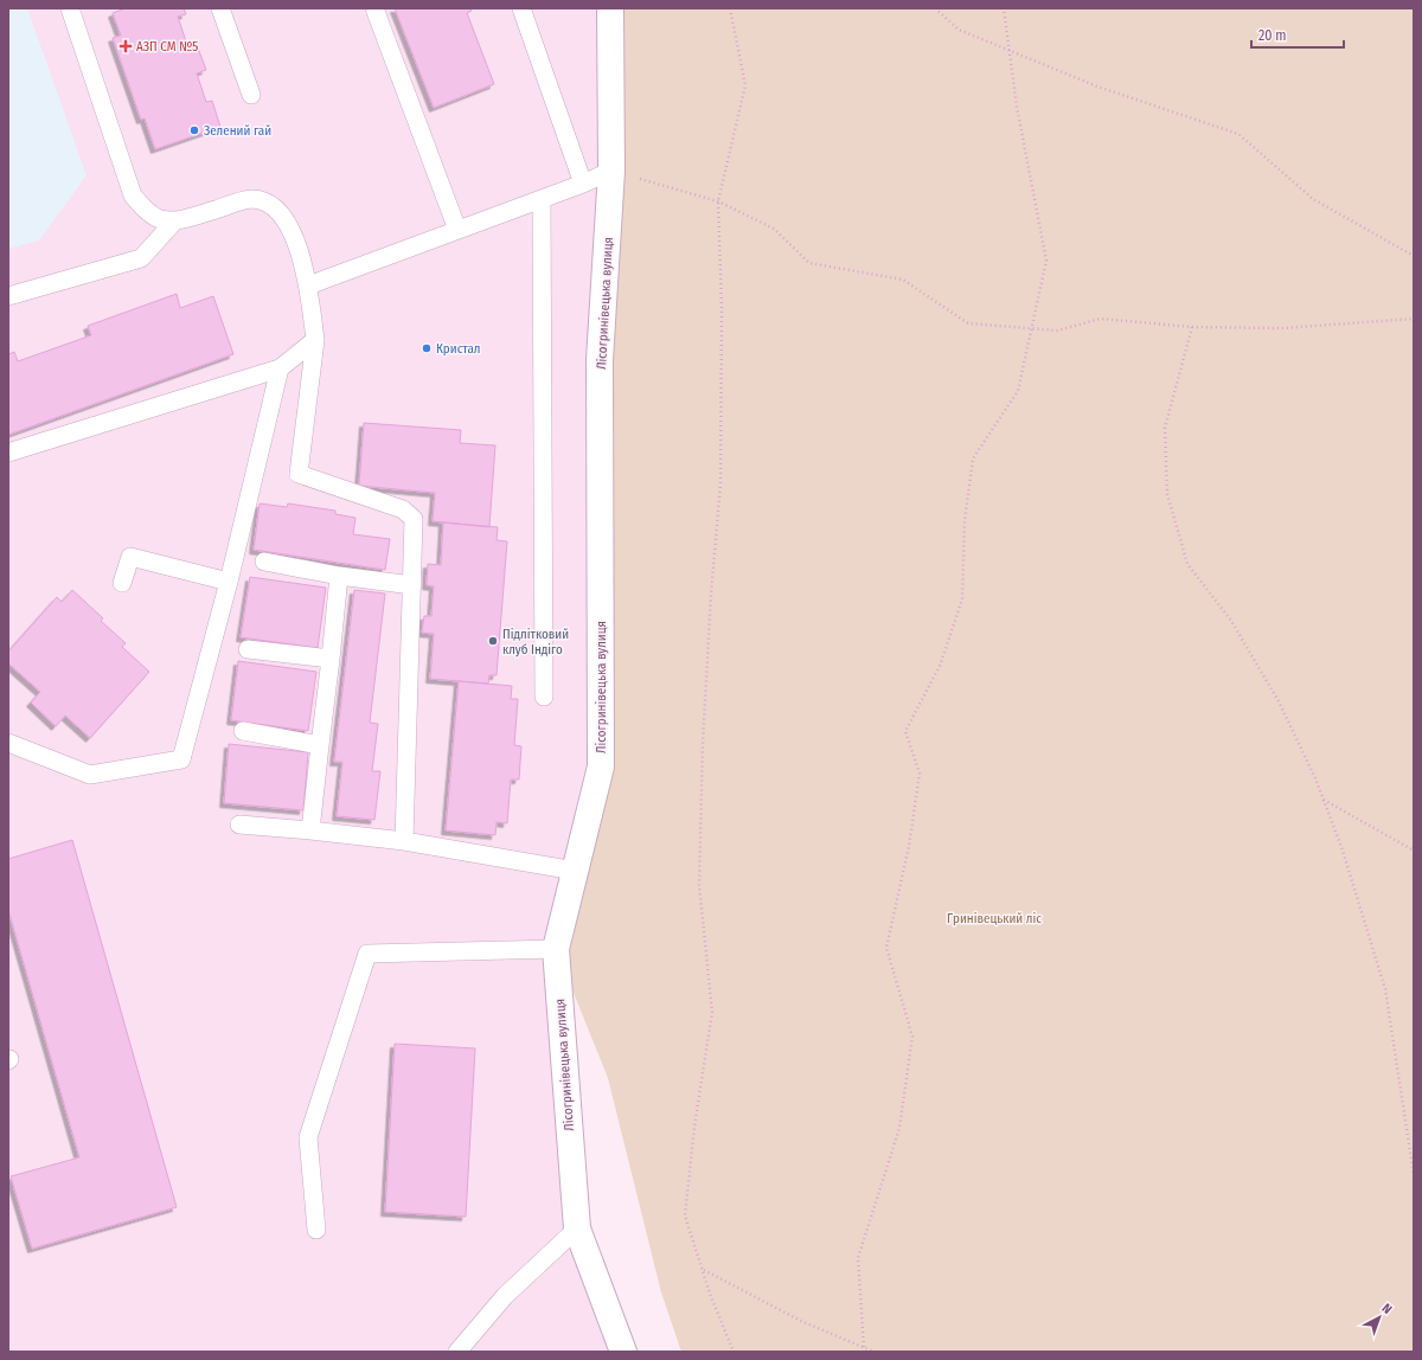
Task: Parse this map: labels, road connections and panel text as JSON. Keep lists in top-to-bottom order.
{
  "streets": {
    "street": ["Лісогринівецька вулиця"]
  },
  "parks": ["Гринівецький ліс"],
  "places": {
    "health": ["АЗП СМ №5"],
    "other": ["Зелений гай", "Кристал", "Підлітковий клуб Індіго"]
  },
  "scale_bar": "20 m",
  "north": "top right"
}
